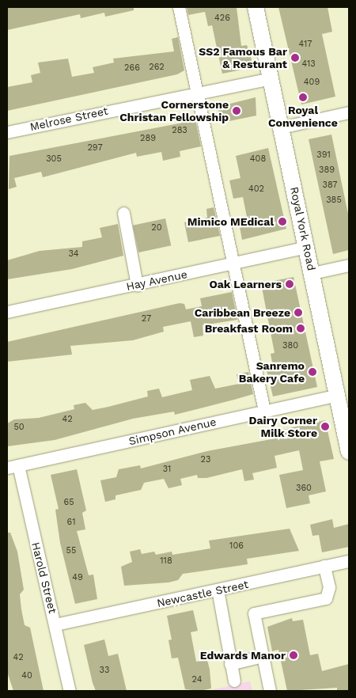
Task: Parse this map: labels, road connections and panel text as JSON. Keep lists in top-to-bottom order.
{
  "streets": {
    "main road": ["Royal York Road"],
    "street": [
      "Melrose Street",
      "Hay Avenue",
      "Simpson Avenue",
      "Harold Street",
      "Newcastle Street"
    ]
  },
  "crossings": [
    ["Melrose Street", "Royal York Road"],
    ["Royal York Road", "Hay Avenue"],
    ["Royal York Road", "Simpson Avenue"],
    ["Simpson Avenue", "Harold Street"],
    ["Harold Street", "Newcastle Street"]
  ],
  "places": [
    "SS2 Famous Bar & Resturant",
    "Royal Convenience",
    "Cornerstone Christan Fellowship",
    "Mimico MEdical",
    "Oak Learners",
    "Caribbean Breeze",
    "Breakfast Room",
    "Sanremo Bakery Cafe",
    "Dairy Corner Milk Store",
    "Edwards Manor"
  ],
  "house_numbers": [
    "426",
    "417",
    "413",
    "262",
    "266",
    "409",
    "283",
    "289",
    "297",
    "391",
    "305",
    "408",
    "389",
    "387",
    "402",
    "385",
    "20",
    "34",
    "27",
    "380",
    "42",
    "50",
    "23",
    "31",
    "360",
    "65",
    "61",
    "106",
    "55",
    "118",
    "49",
    "42",
    "33",
    "40",
    "24"
  ]
}
